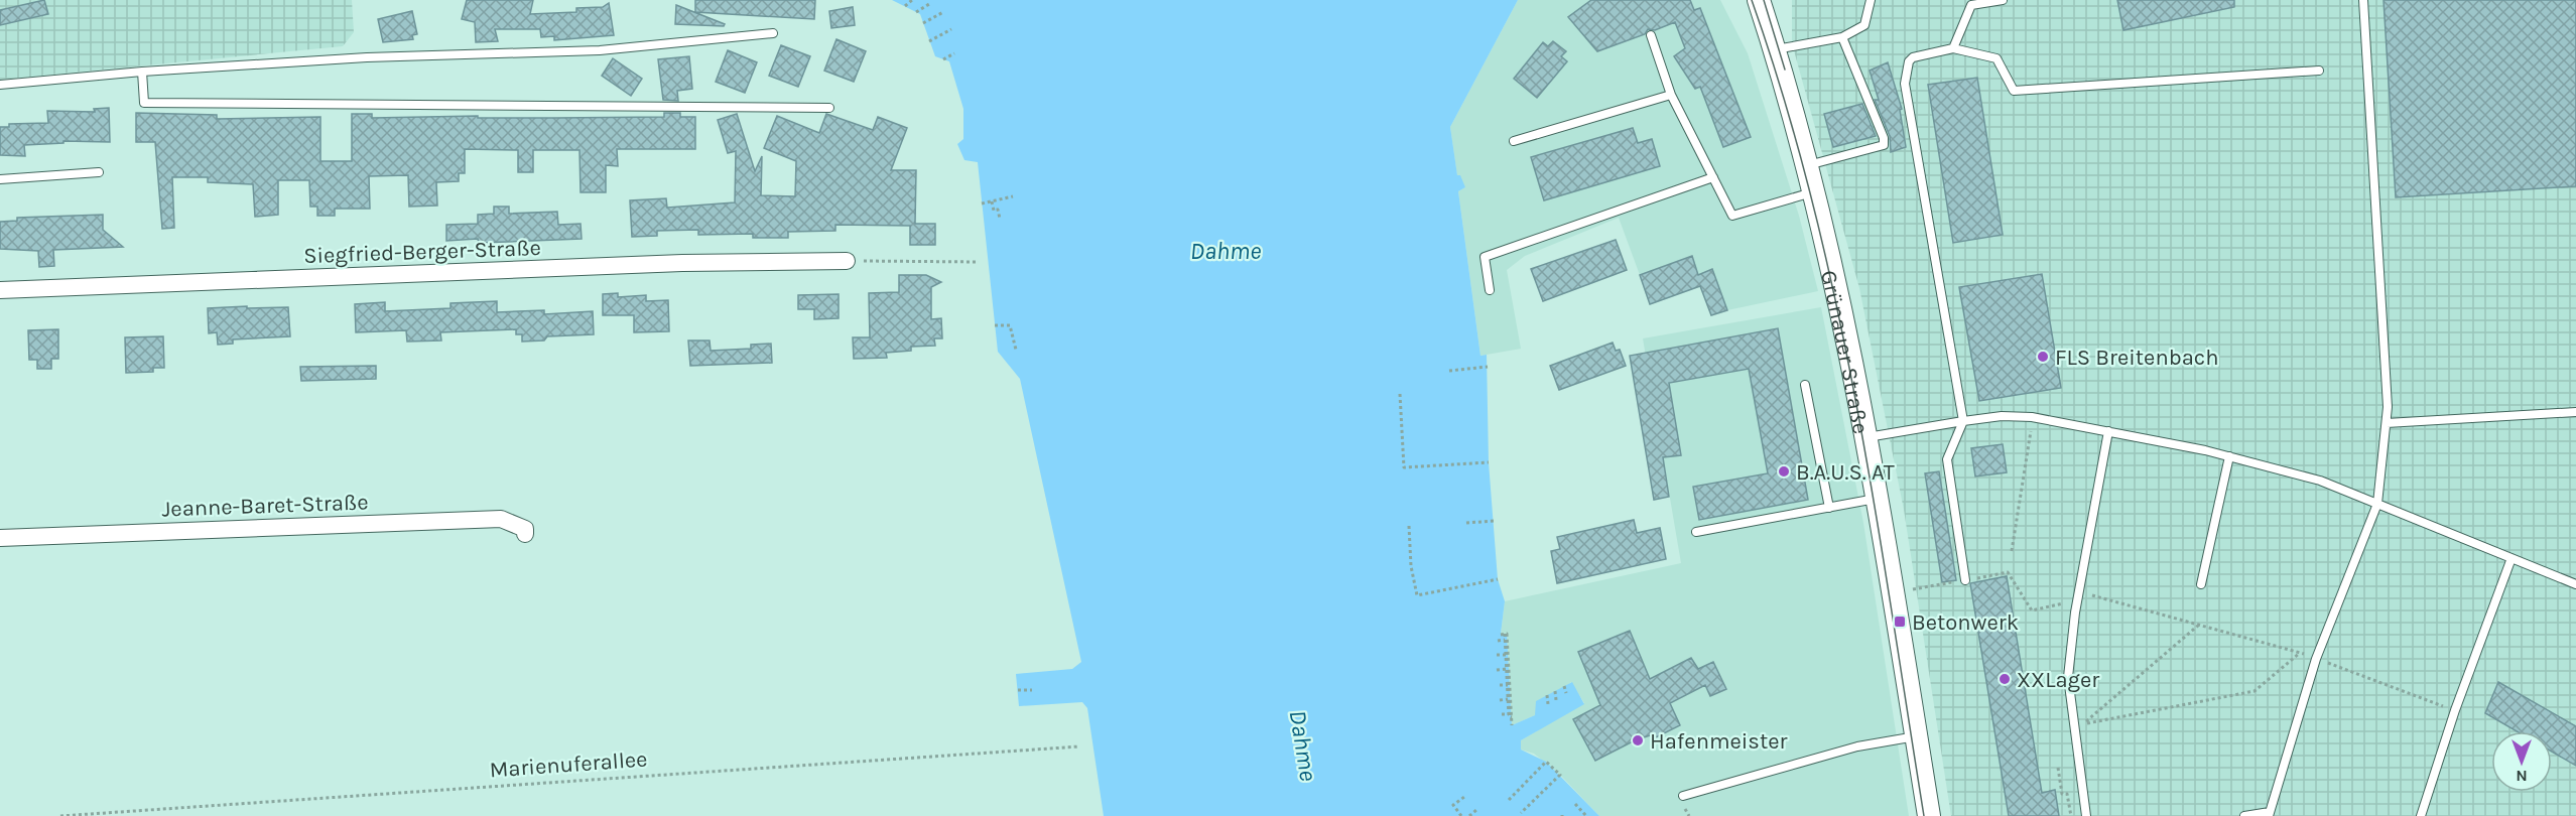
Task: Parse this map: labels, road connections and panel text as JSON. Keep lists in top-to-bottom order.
{
  "streets": {
    "main road": ["Grünauer Straße"],
    "street": ["Siegfried-Berger-Straße", "Jeanne-Baret-Straße"],
    "path": ["Marienuferallee"]
  },
  "water": ["Dahme"],
  "places": {
    "other": [
      "FLS Breitenbach",
      "B.A.U.S. AT",
      "XXLager",
      "Hafenmeister"
    ],
    "transit": ["Betonwerk"]
  },
  "north": "bottom"
}
